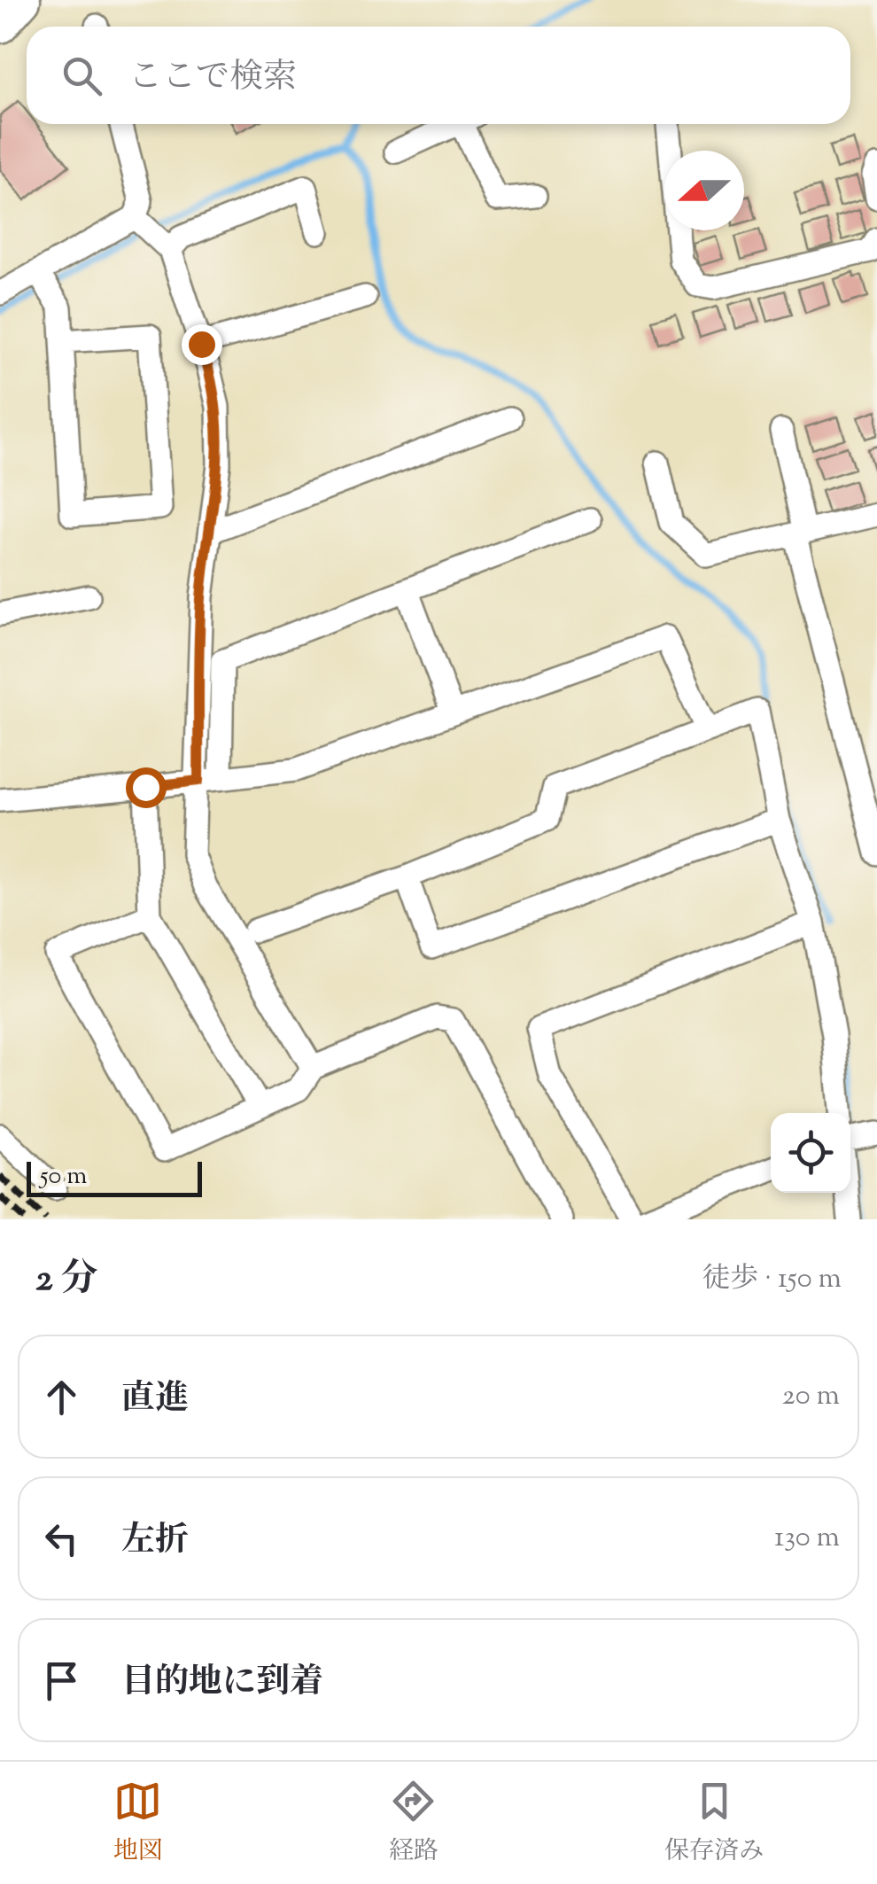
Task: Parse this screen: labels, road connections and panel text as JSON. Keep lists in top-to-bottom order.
{
  "scale_bar": "50 m",
  "north": "left",
  "page": {
    "search": "ここで検索",
    "scale": "50 m",
    "heading": ["2 分", "徒歩 · 150 m"],
    "list": [
      ["直進", "20 m"],
      ["左折", "130 m"],
      "目的地に到着"
    ],
    "nav": ["地図", "経路", "保存済み"]
  }
}
